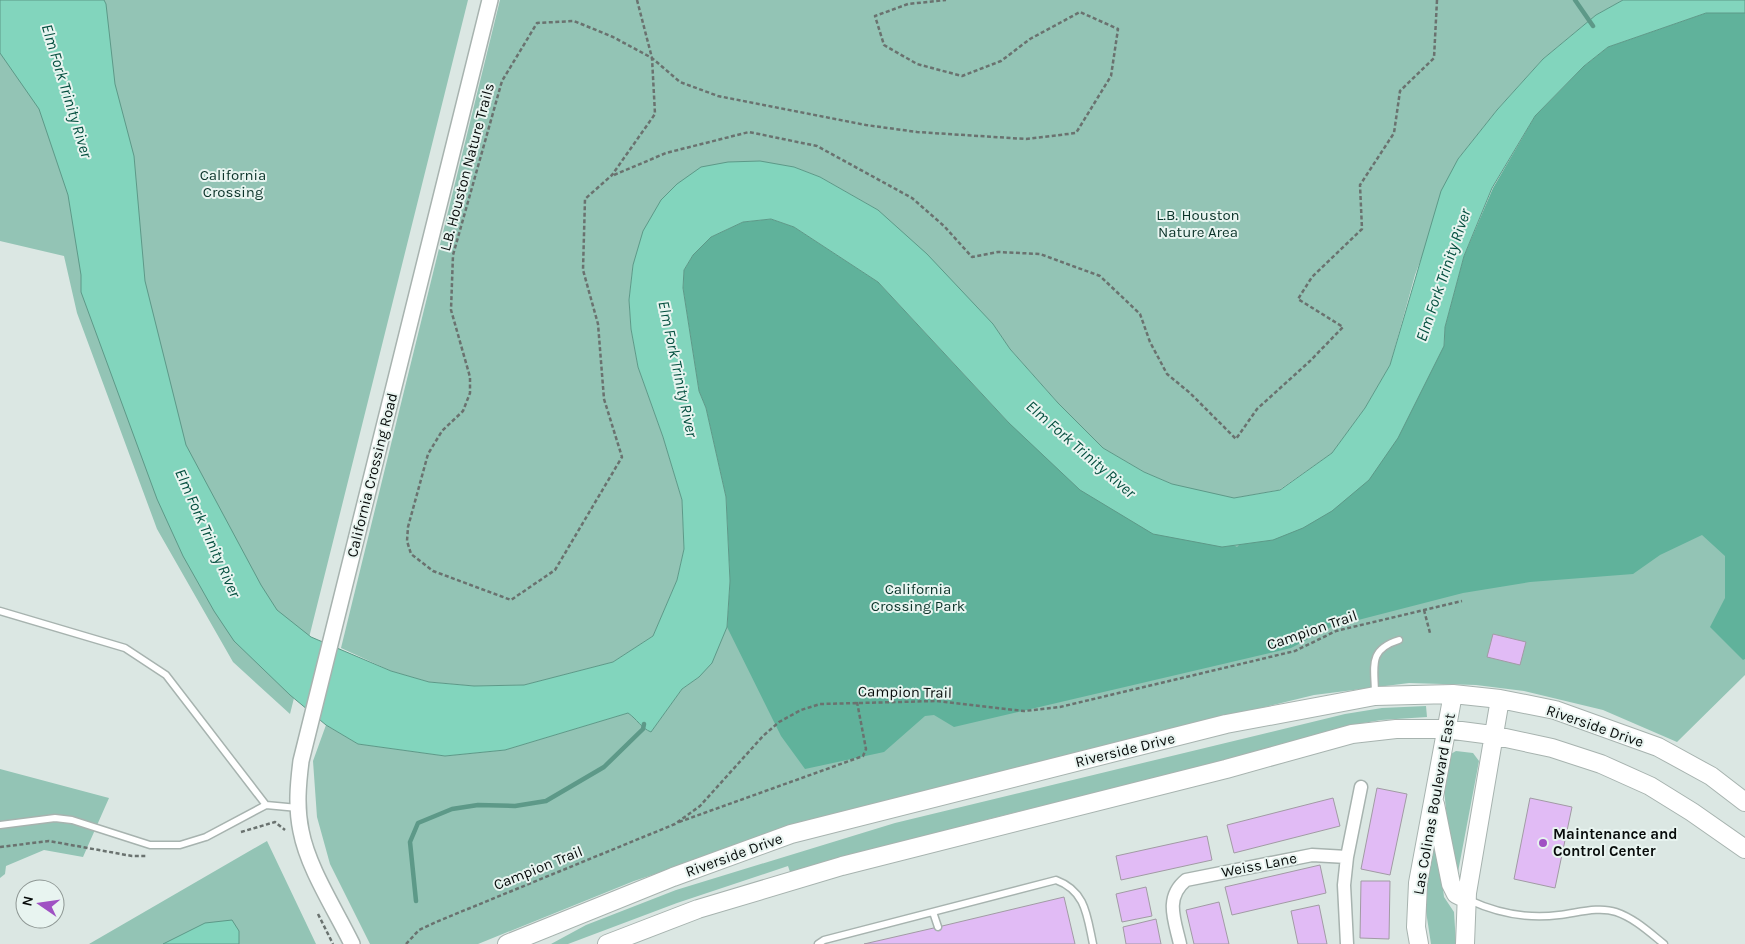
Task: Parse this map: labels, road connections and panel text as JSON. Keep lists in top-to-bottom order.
{
  "streets": {
    "main road": ["Riverside Drive", "Las Colinas Boulevard East"],
    "street": ["California Crossing Road", "Weiss Lane"],
    "path": ["L.B. Houston Nature Trails", "Campion Trail"]
  },
  "crossings": [
    ["Riverside Drive", "Las Colinas Boulevard East"]
  ],
  "water": ["Elm Fork Trinity River"],
  "parks": ["California Crossing", "L.B. Houston Nature Area", "California Crossing Park"],
  "places": ["Maintenance and Control Center"],
  "north": "left"
}
